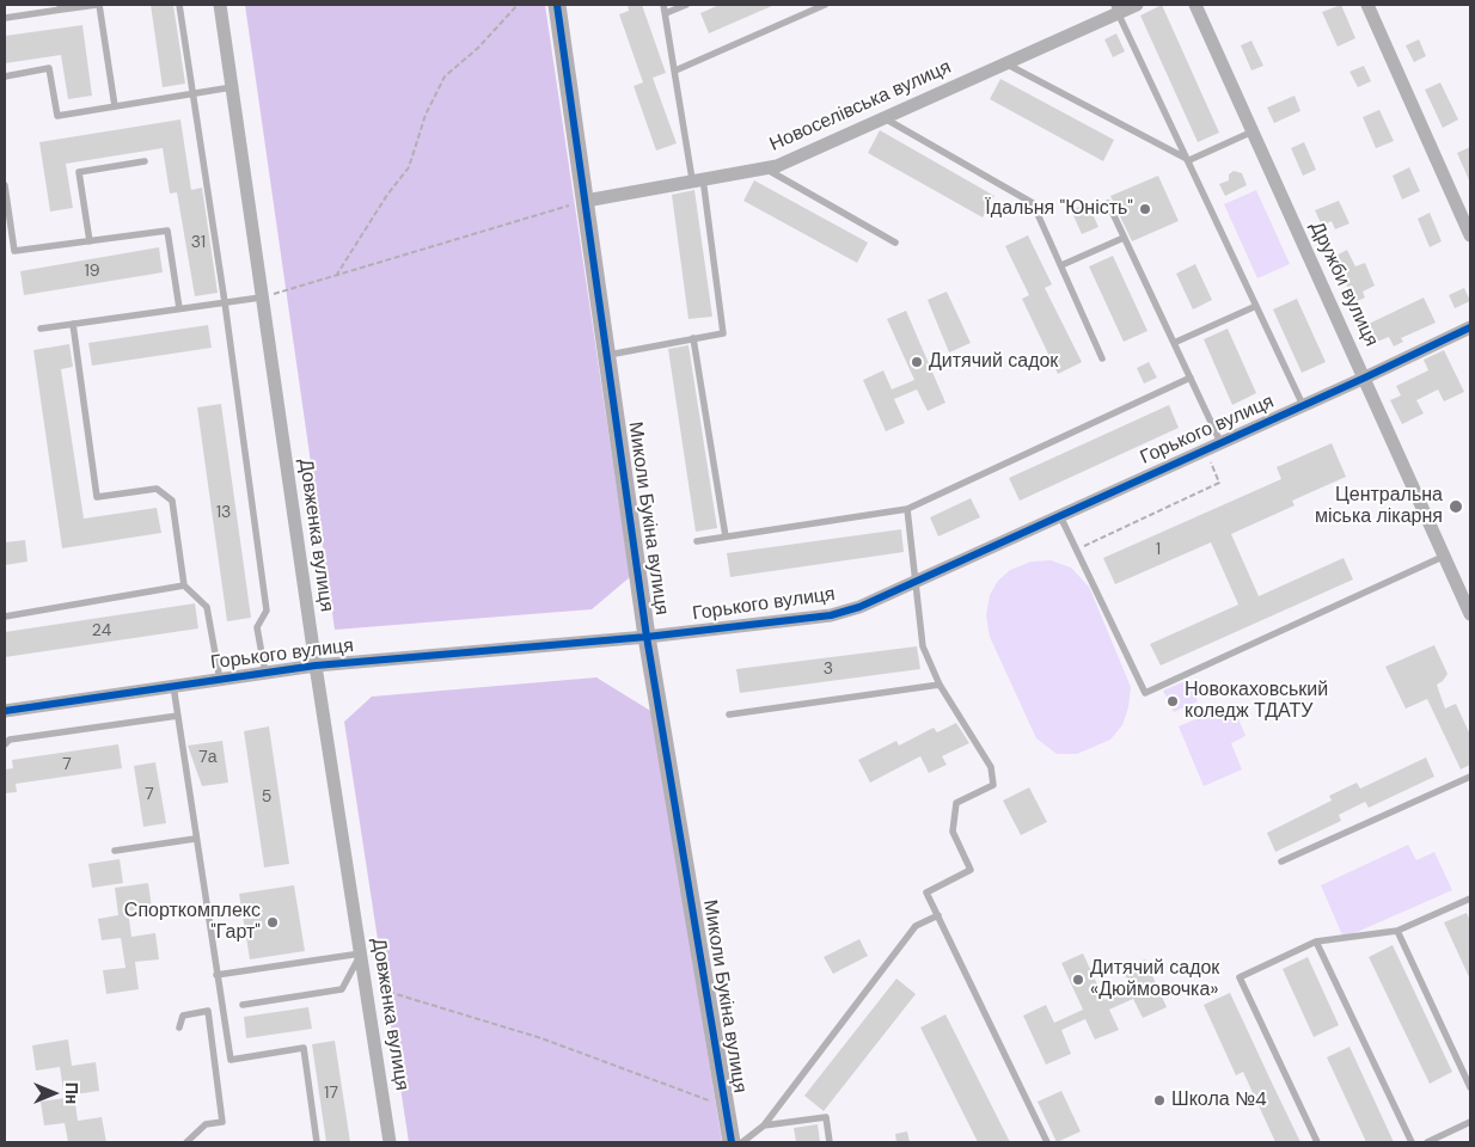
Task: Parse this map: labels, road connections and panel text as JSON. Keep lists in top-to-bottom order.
{
  "streets": {
    "street": [
      "Новоселівська вулиця",
      "Дружби вулиця",
      "Горького вулиця",
      "Миколи Букіна вулиця",
      "Довженка вулиця"
    ]
  },
  "crossings": [
    ["Новоселівська вулиця", "Миколи Букіна вулиця"],
    ["Дружби вулиця", "Горького вулиця"],
    ["Горького вулиця", "Миколи Букіна вулиця"],
    ["Горького вулиця", "Довженка вулиця"]
  ],
  "places": [
    "Їдальня \"Юність\"",
    "Дитячий садок",
    "Центральна міська лікарня",
    "Новокаховський коледж ТДАТУ",
    "Спорткомплекс \"Гарт\"",
    "Дитячий садок «Дюймовочка»",
    "Школа №4"
  ],
  "house_numbers": [
    "31",
    "19",
    "13",
    "1",
    "24",
    "3",
    "7а",
    "7",
    "7",
    "5",
    "17"
  ],
  "north": "right"
}
